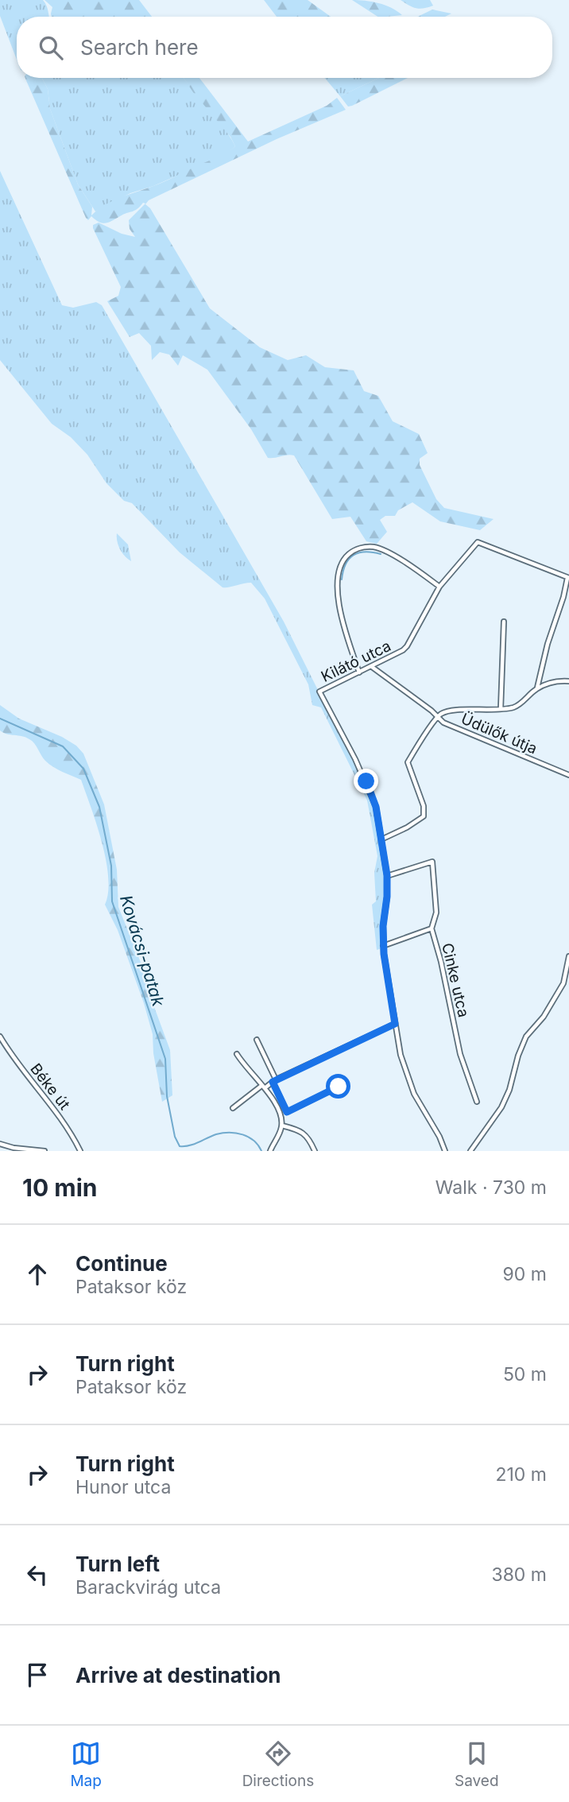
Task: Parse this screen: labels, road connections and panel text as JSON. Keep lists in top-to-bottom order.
{
  "streets": {
    "street": [
      "Kilátó utca",
      "Üdülők útja",
      "Cinke utca",
      "Béke út"
    ]
  },
  "crossings": [
    ["Kilátó utca", "Üdülők útja"]
  ],
  "water": ["Kovácsi-patak"],
  "page": {
    "search": "Search here",
    "heading": ["10 min", "Walk · 730 m"],
    "list": [
      ["Continue", "Pataksor köz", "90 m"],
      ["Turn right", "Pataksor köz", "50 m"],
      ["Turn right", "Hunor utca", "210 m"],
      ["Turn left", "Barackvirág utca", "380 m"],
      "Arrive at destination"
    ],
    "nav": ["Map", "Directions", "Saved"]
  }
}
